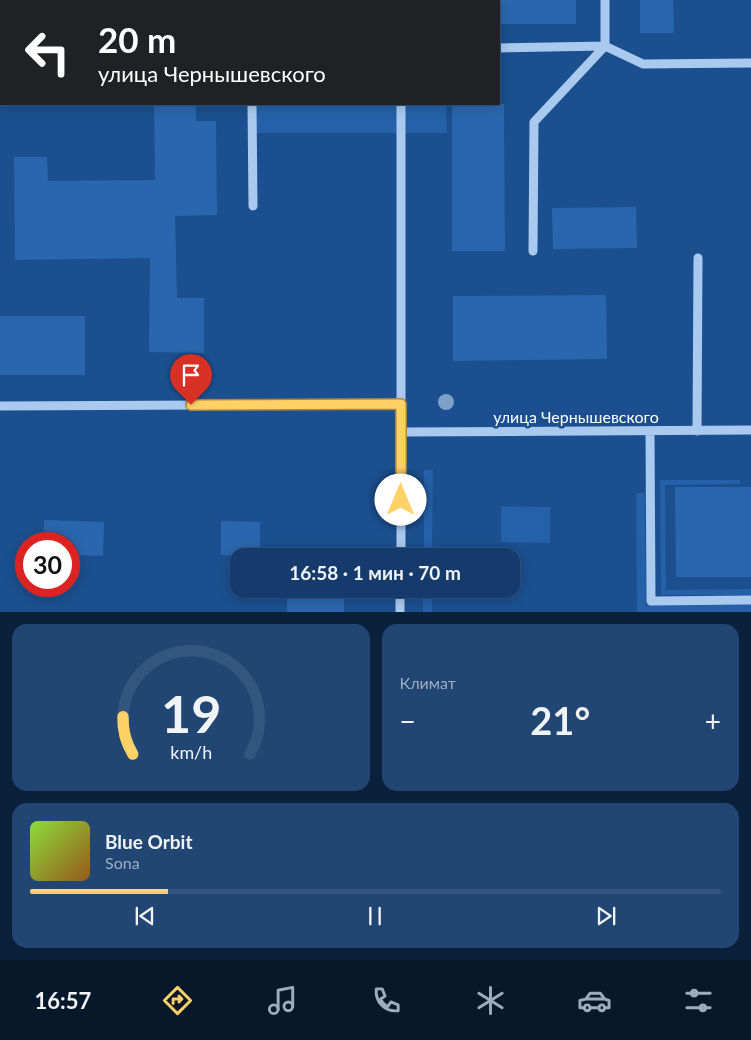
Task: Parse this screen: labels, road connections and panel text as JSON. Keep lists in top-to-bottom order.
{
  "streets": {
    "street": ["улица Чернышевского"]
  },
  "page": {
    "turn": ["20 m", "улица Чернышевского"],
    "limit": "30",
    "trip": "16:58 · 1 мин · 70 m",
    "tile": "Климат",
    "heat": ["−", "21°", "+"],
    "song": ["Blue Orbit", "Sona"],
    "tabs": "16:57",
    "gauge": ["19", "km/h"]
  }
}
